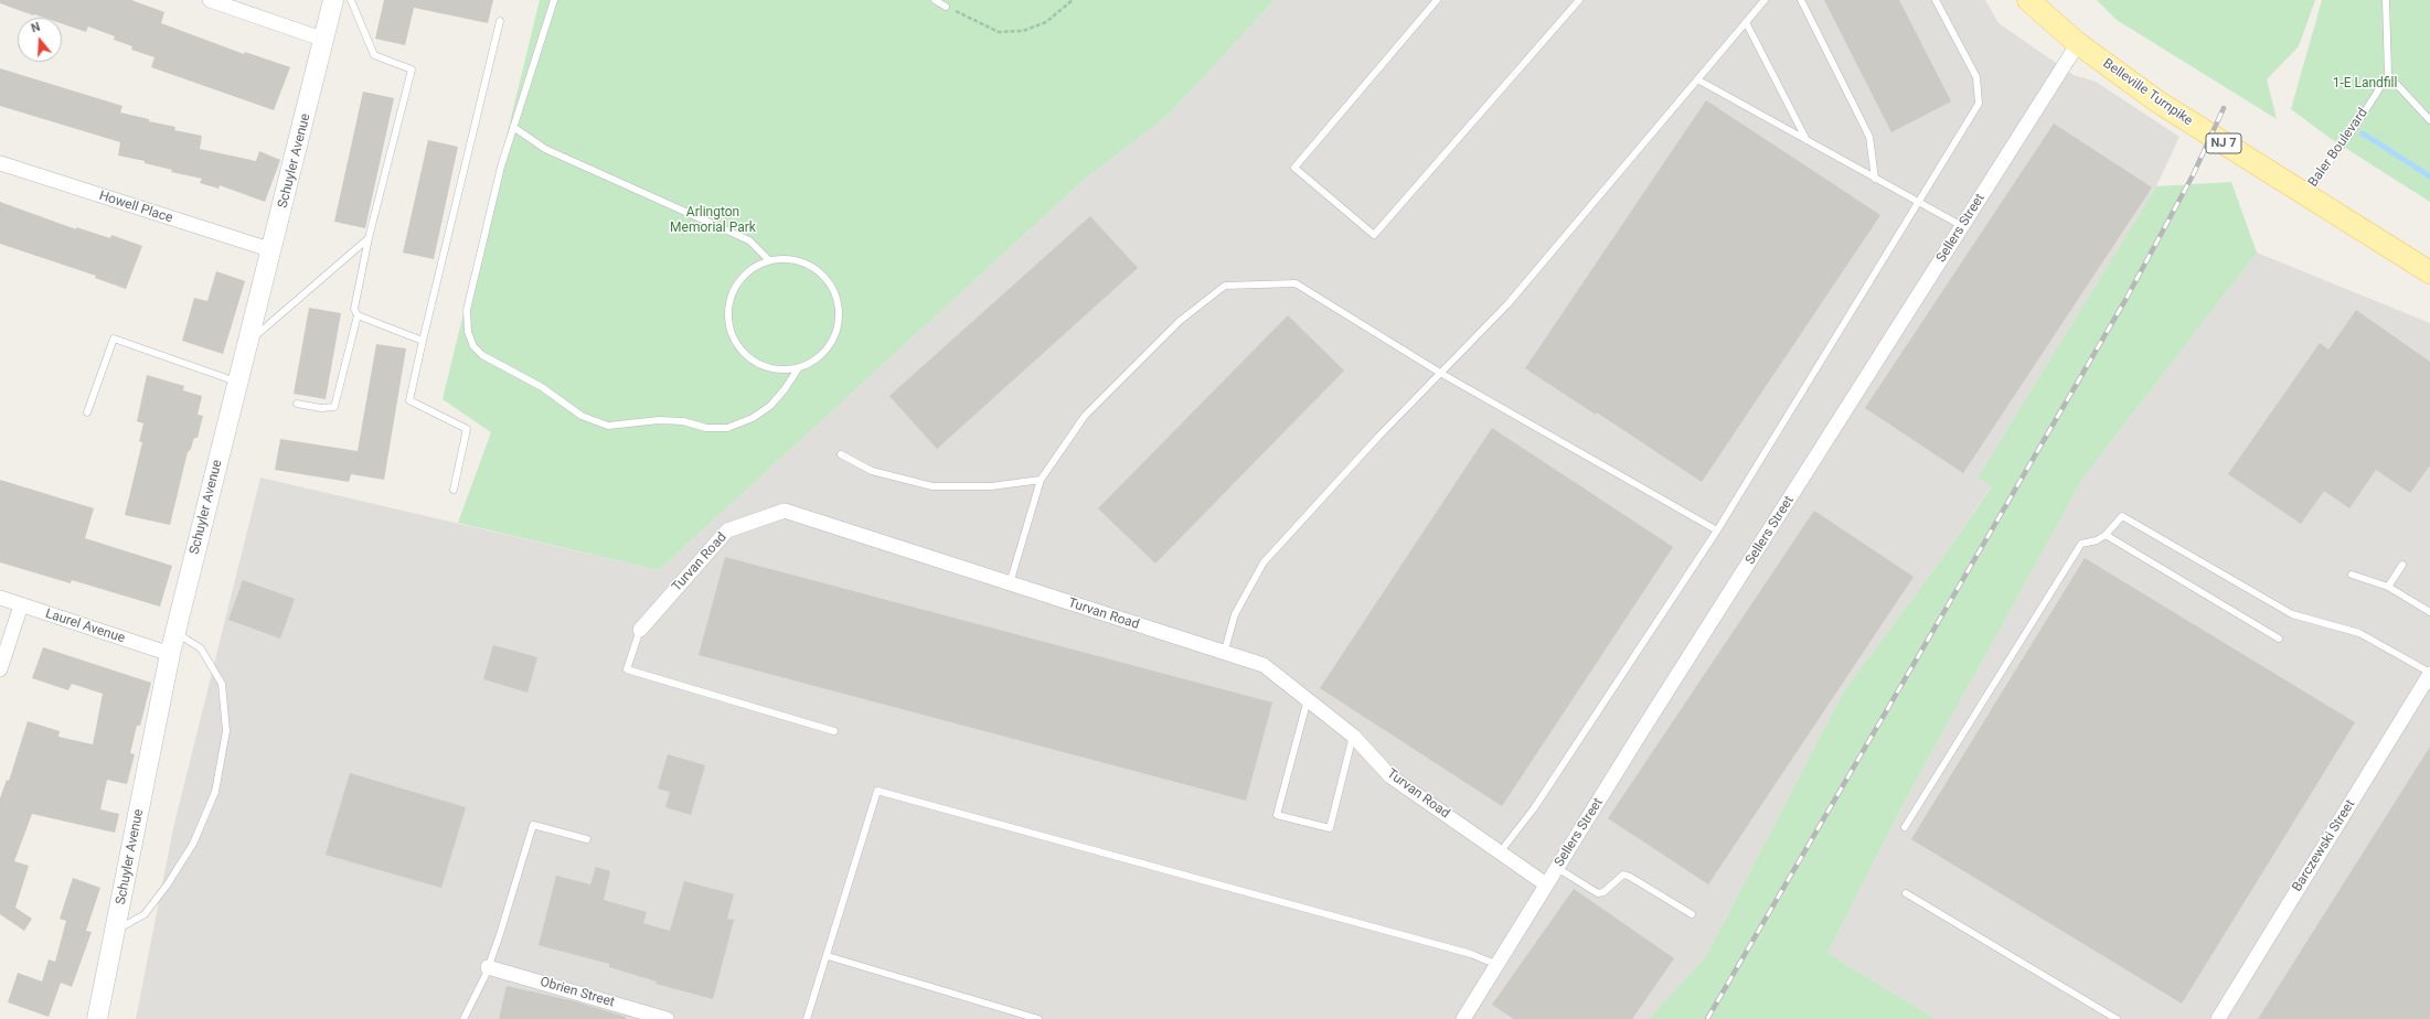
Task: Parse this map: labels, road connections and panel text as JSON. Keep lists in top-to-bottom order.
{
  "streets": {
    "main road": ["Belleville Turnpike", "NJ 7", "Schuyler Avenue"],
    "street": [
      "Howell Place",
      "Sellers Street",
      "Turvan Road",
      "Laurel Avenue",
      "Barczewski Street",
      "Obrien Street"
    ],
    "lane": ["Baler Boulevard"]
  },
  "crossings": [
    ["Belleville Turnpike", "Baler Boulevard"],
    ["Belleville Turnpike", "Sellers Street"],
    ["Schuyler Avenue", "Howell Place"],
    ["Schuyler Avenue", "Laurel Avenue"],
    ["Sellers Street", "Turvan Road"]
  ],
  "parks": ["1-E Landfill", "Arlington Memorial Park"],
  "north": "top"
}
